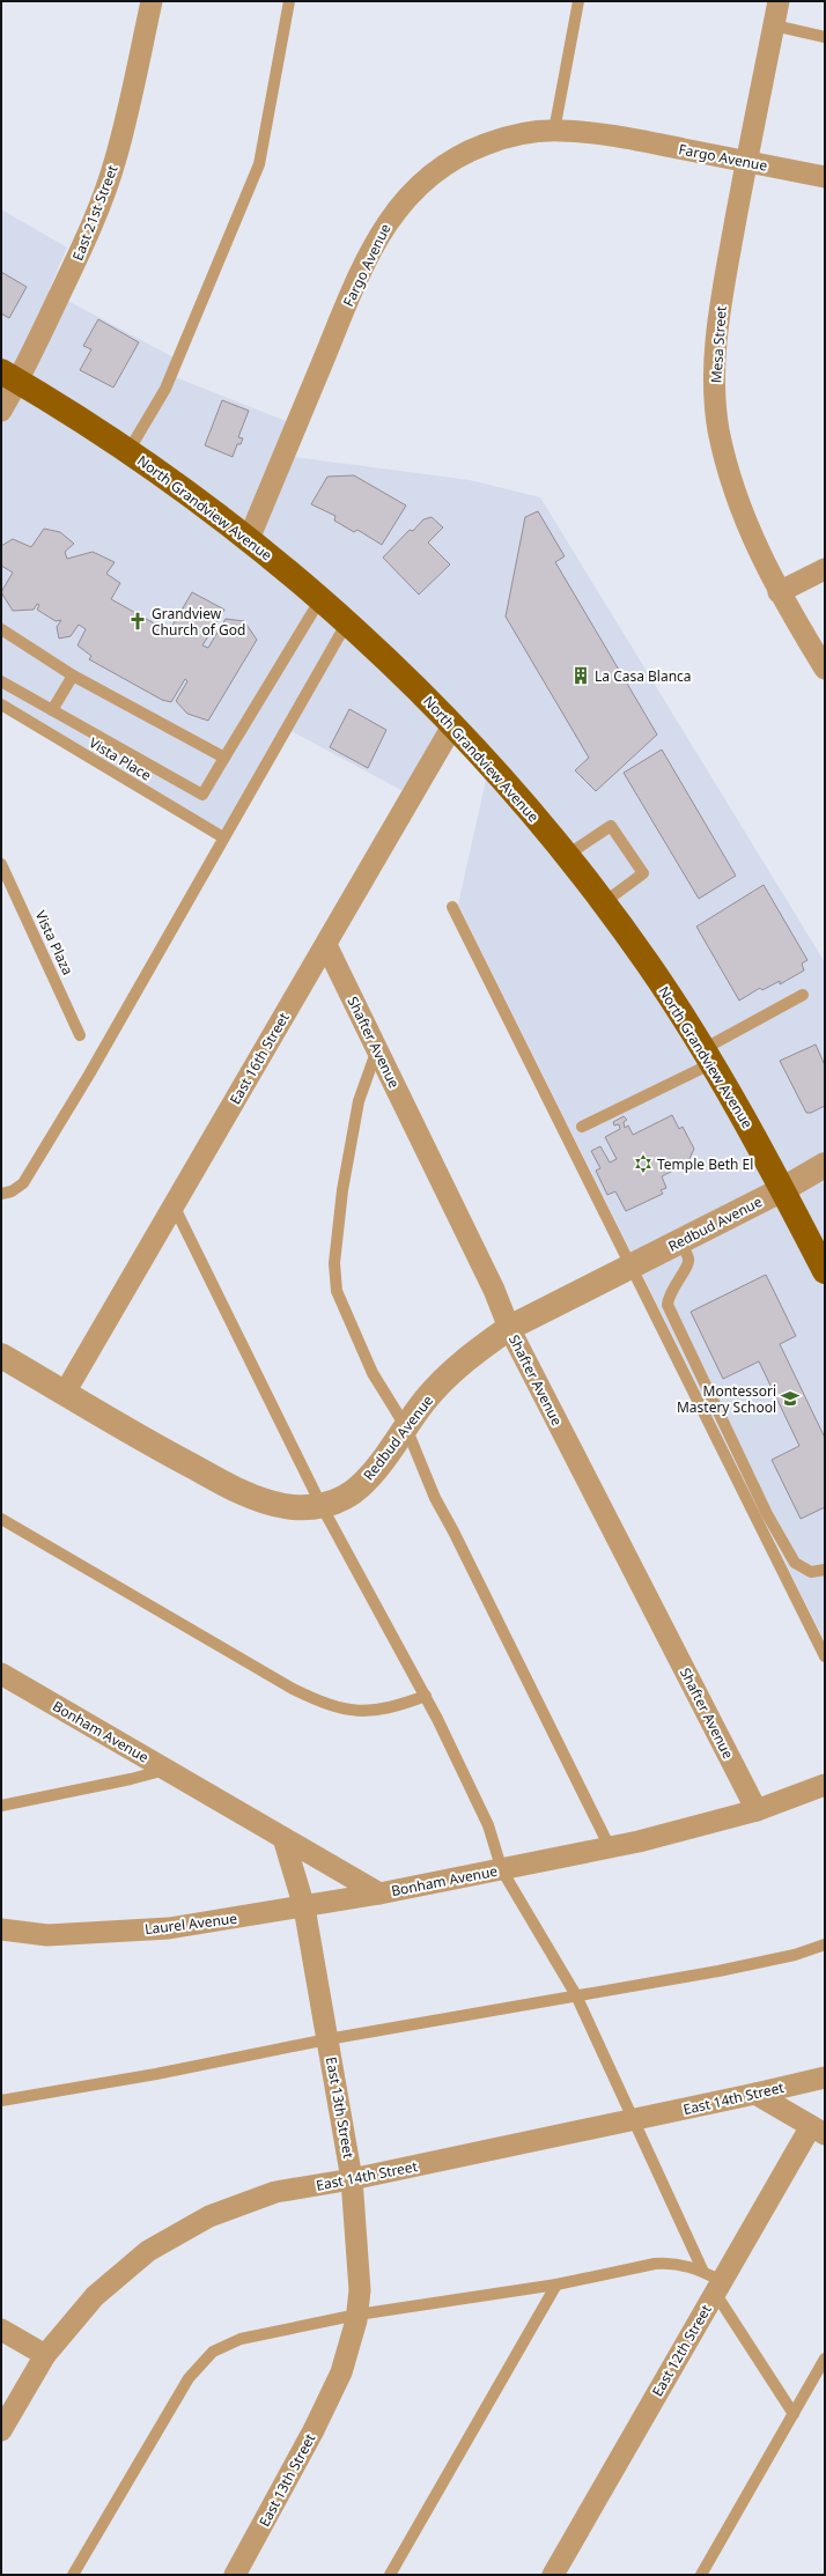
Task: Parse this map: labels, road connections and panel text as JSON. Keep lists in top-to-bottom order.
{
  "streets": {
    "main road": ["North Grandview Avenue"],
    "street": [
      "Fargo Avenue",
      "East 21st Street",
      "Mesa Street",
      "Shafter Avenue",
      "East 16th Street",
      "Redbud Avenue",
      "Bonham Avenue",
      "Laurel Avenue",
      "East 14th Street",
      "East 13th Street",
      "East 12th Street"
    ],
    "lane": ["Vista Place", "Vista Plaza"]
  },
  "crossings": [
    ["Fargo Avenue", "Mesa Street"],
    ["Fargo Avenue", "North Grandview Avenue"],
    ["East 21st Street", "North Grandview Avenue"],
    ["North Grandview Avenue", "East 16th Street"],
    ["North Grandview Avenue", "Redbud Avenue"],
    ["Shafter Avenue", "East 16th Street"],
    ["Shafter Avenue", "Redbud Avenue"],
    ["Shafter Avenue", "Bonham Avenue"],
    ["East 16th Street", "Redbud Avenue"],
    ["Bonham Avenue", "Laurel Avenue"],
    ["Bonham Avenue", "East 13th Street"],
    ["Laurel Avenue", "East 13th Street"],
    ["East 14th Street", "East 13th Street"]
  ],
  "places": {
    "church": ["Grandview Church of God"],
    "building": ["La Casa Blanca"],
    "synagogue": ["Temple Beth El"],
    "school or university": ["Montessori Mastery School"]
  }
}
